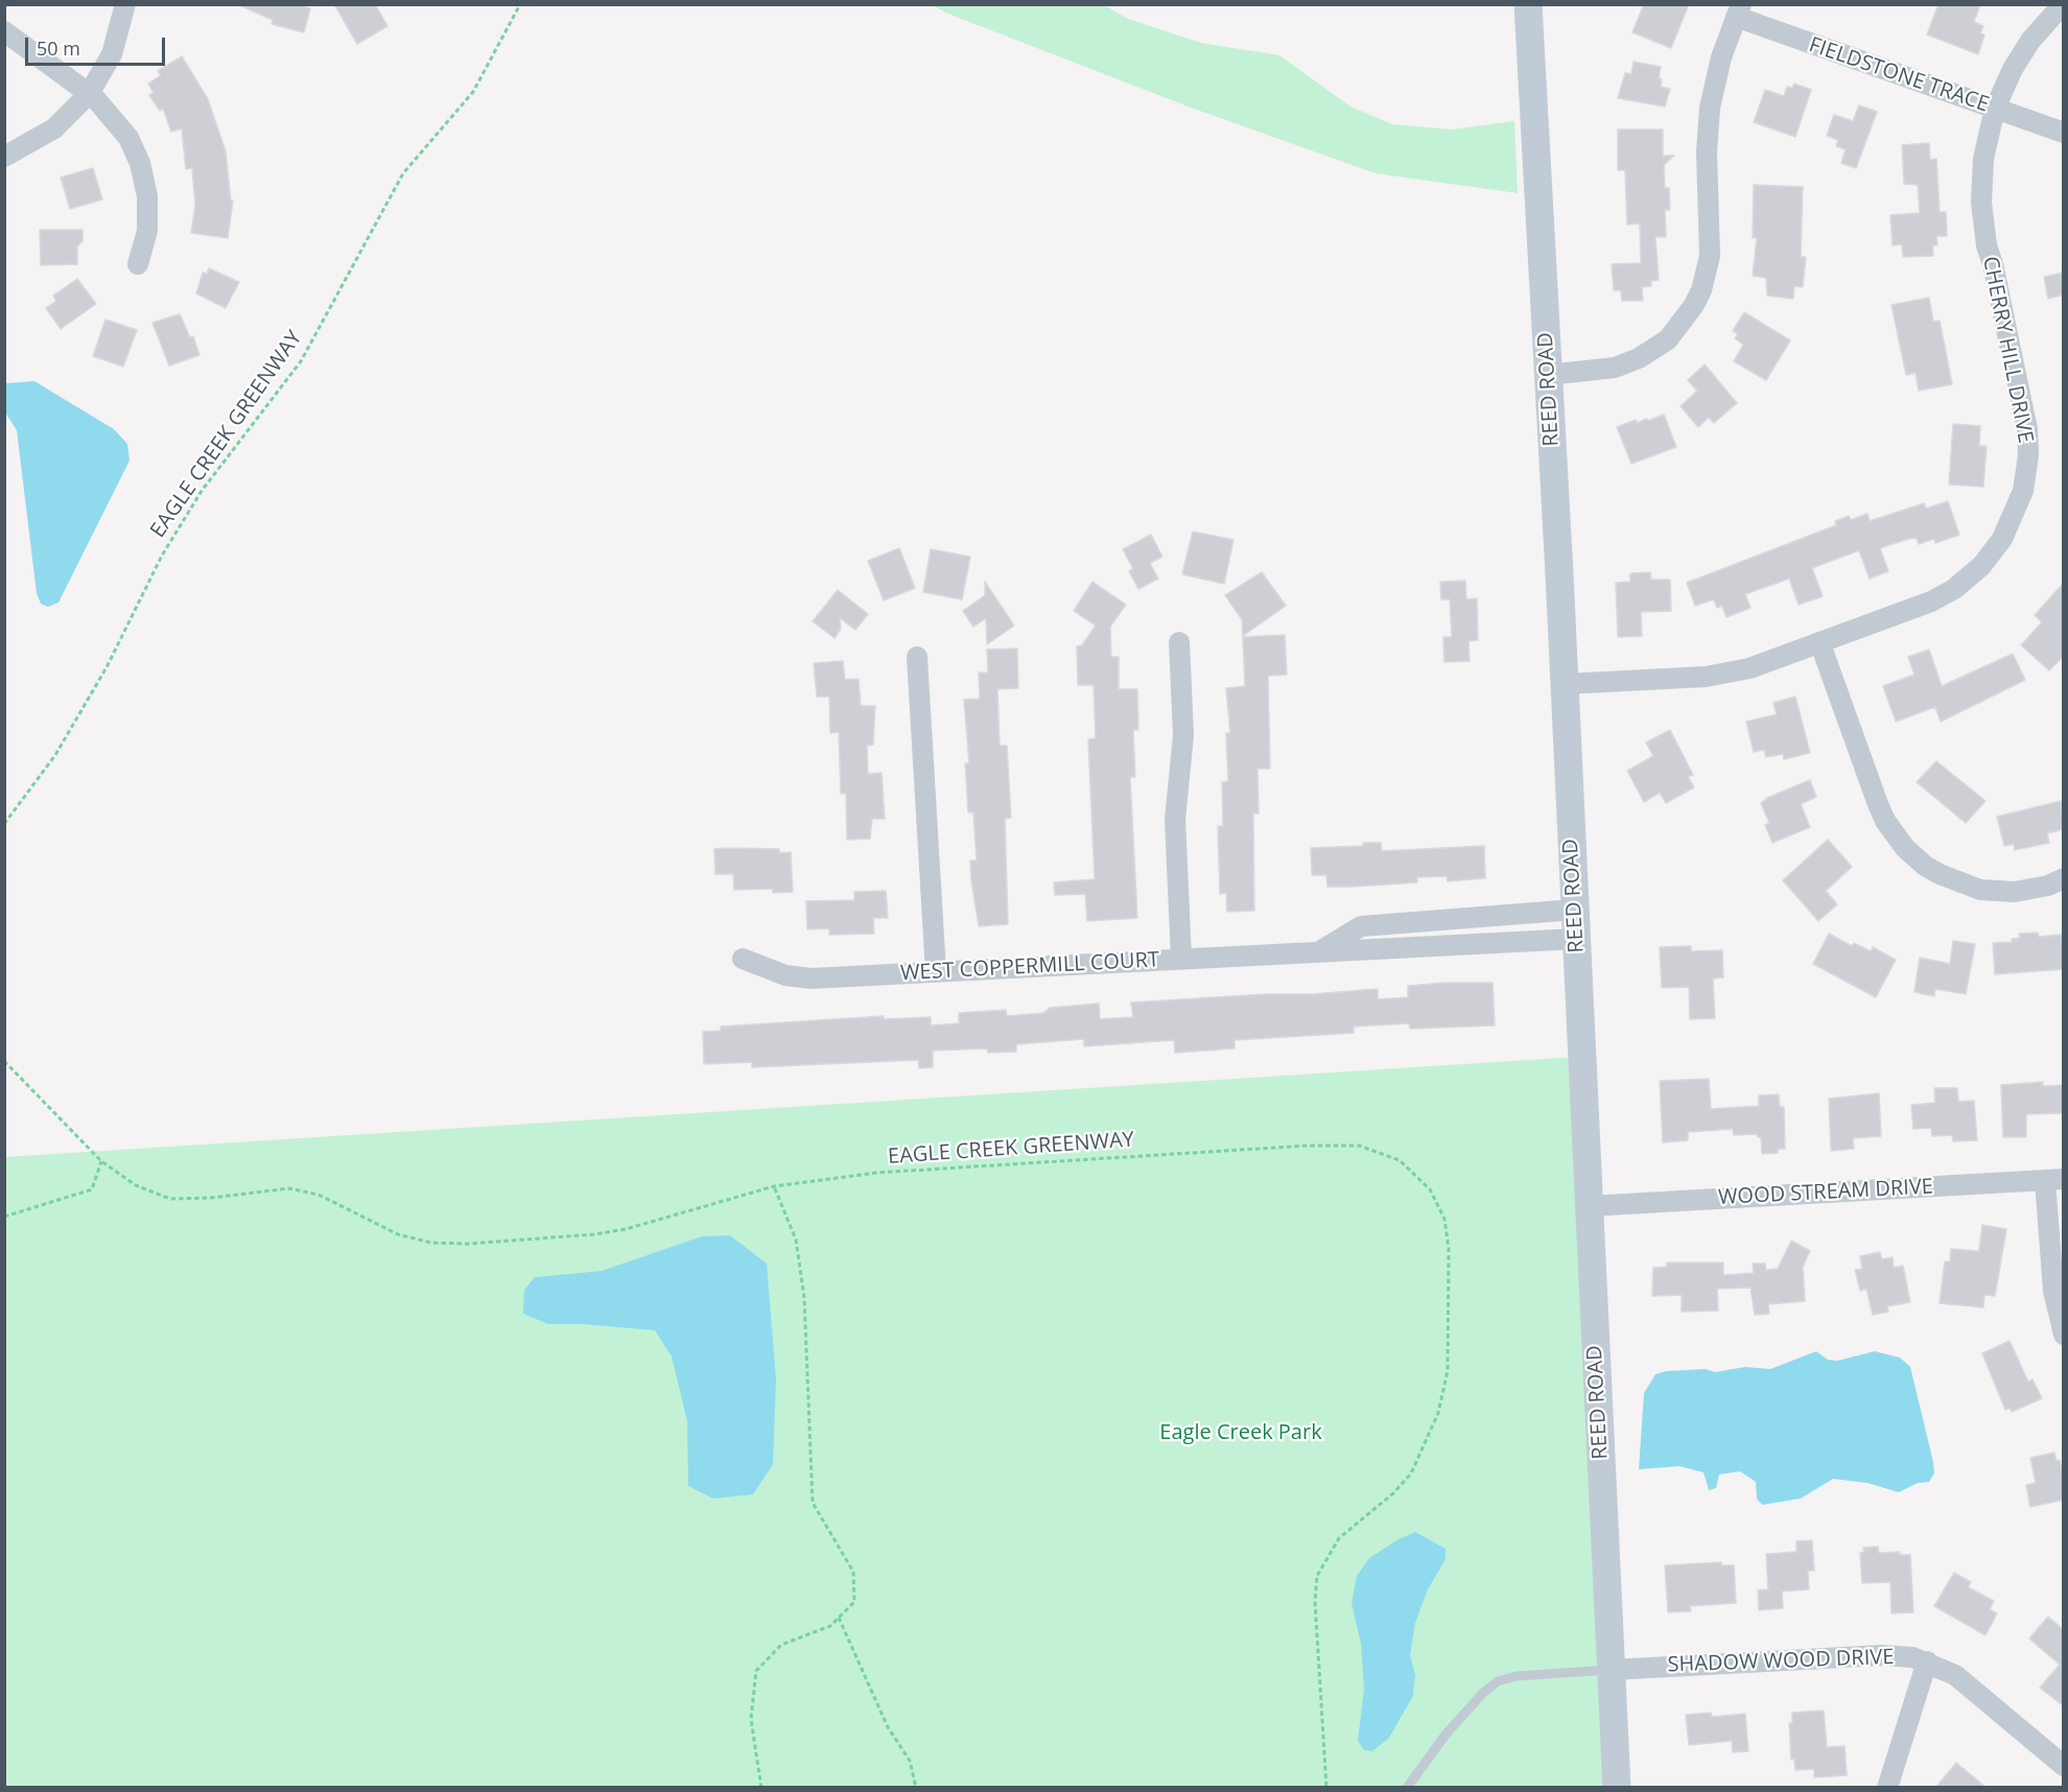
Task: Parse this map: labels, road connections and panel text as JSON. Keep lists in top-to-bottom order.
{
  "streets": {
    "main road": ["REED ROAD"],
    "street": [
      "FIELDSTONE TRACE",
      "CHERRY HILL DRIVE",
      "WEST COPPERMILL COURT",
      "WOOD STREAM DRIVE",
      "SHADOW WOOD DRIVE"
    ],
    "path": ["EAGLE CREEK GREENWAY"]
  },
  "crossings": [
    ["FIELDSTONE TRACE", "CHERRY HILL DRIVE"],
    ["CHERRY HILL DRIVE", "REED ROAD"],
    ["REED ROAD", "WEST COPPERMILL COURT"],
    ["REED ROAD", "WOOD STREAM DRIVE"],
    ["REED ROAD", "SHADOW WOOD DRIVE"]
  ],
  "parks": ["Eagle Creek Park"],
  "scale_bar": "50 m"
}
